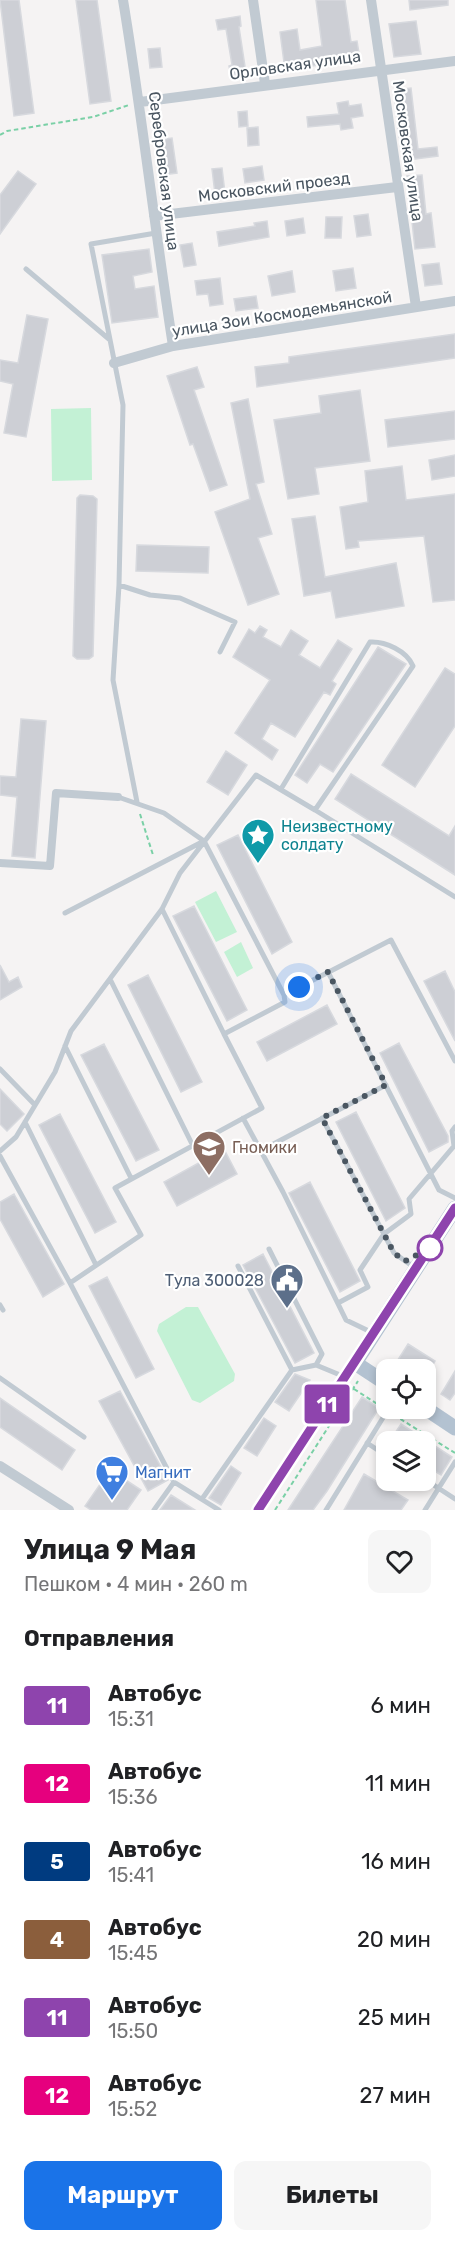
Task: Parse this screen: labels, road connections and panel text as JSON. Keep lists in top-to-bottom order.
{
  "streets": {
    "street": [
      "Орловская улица",
      "Московская улица",
      "Серебровская улица",
      "Московский проезд",
      "улица Зои Космодемьянской"
    ]
  },
  "crossings": [
    ["Орловская улица", "Московская улица"],
    ["Орловская улица", "Серебровская улица"],
    ["Московская улица", "Московский проезд"],
    ["Московская улица", "улица Зои Космодемьянской"],
    ["Серебровская улица", "Московский проезд"],
    ["Серебровская улица", "улица Зои Космодемьянской"]
  ],
  "places": {
    "place": ["Неизвестному солдату"],
    "school or university": ["Гномики"],
    "public building": ["Тула 300028"],
    "supermarket": ["Магнит"]
  },
  "lines": ["bus line 11"],
  "page": {
    "on_map": "11",
    "heading": [
      ["Улица 9 Мая", "Пешком · 4 мин · 260 m"],
      "Отправления"
    ],
    "list": [
      {
        "mark": "11",
        "name": "Автобус",
        "note": "15:31",
        "value": "6 мин"
      },
      {
        "mark": "12",
        "name": "Автобус",
        "note": "15:36",
        "value": "11 мин"
      },
      {
        "mark": "5",
        "name": "Автобус",
        "note": "15:41",
        "value": "16 мин"
      },
      {
        "mark": "4",
        "name": "Автобус",
        "note": "15:45",
        "value": "20 мин"
      },
      {
        "mark": "11",
        "name": "Автобус",
        "note": "15:50",
        "value": "25 мин"
      },
      {
        "mark": "12",
        "name": "Автобус",
        "note": "15:52",
        "value": "27 мин"
      }
    ],
    "buttons": ["Маршрут", "Билеты"]
  }
}
